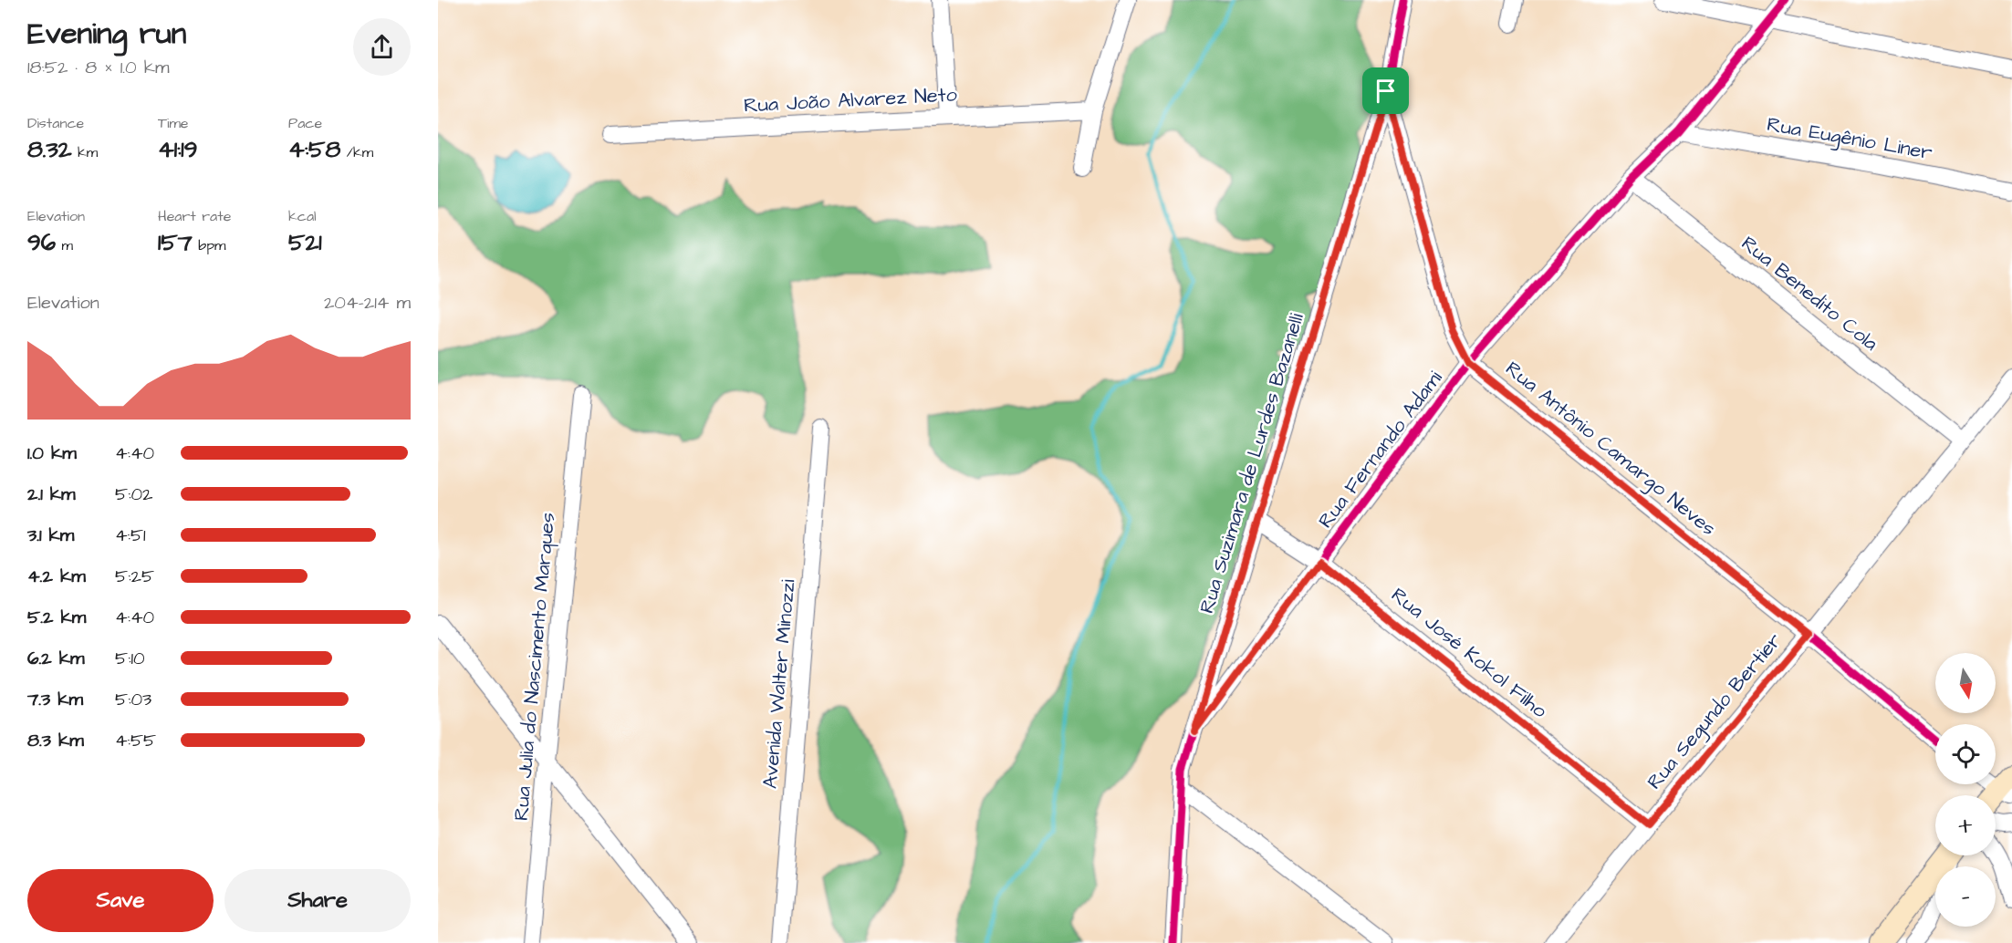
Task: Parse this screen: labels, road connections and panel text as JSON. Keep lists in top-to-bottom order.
{
  "streets": {
    "street": [
      "Rua João Alvarez Neto",
      "Rua Eugênio Liner",
      "Rua Benedito Cola",
      "Rua Antônio Camargo Neves",
      "Rua Fernando Adami",
      "Rua Suzimara de Lurdes Bazanelli",
      "Rua José Kokol Filho",
      "Rua Julia do Nascimento Marques",
      "Avenida Walter Minozzi",
      "Rua Segundo Bertier"
    ]
  },
  "crossings": [
    ["Rua Eugênio Liner", "Rua Fernando Adami"],
    ["Rua Benedito Cola", "Rua Fernando Adami"],
    ["Rua Benedito Cola", "Rua Segundo Bertier"],
    ["Rua Antônio Camargo Neves", "Rua Fernando Adami"],
    ["Rua Antônio Camargo Neves", "Rua Suzimara de Lurdes Bazanelli"],
    ["Rua Antônio Camargo Neves", "Rua Segundo Bertier"],
    ["Rua Fernando Adami", "Rua Suzimara de Lurdes Bazanelli"],
    ["Rua Fernando Adami", "Rua José Kokol Filho"],
    ["Rua Suzimara de Lurdes Bazanelli", "Rua José Kokol Filho"],
    ["Rua José Kokol Filho", "Rua Segundo Bertier"]
  ],
  "north": "bottom",
  "page": {
    "heading": ["Evening run", "18:52 · 8 × 1.0 km"],
    "stats": [
      ["Distance", "8.32 km"],
      ["Time", "41:19"],
      ["Pace", "4:58 /km"],
      ["Elevation", "96 m"],
      ["Heart rate", "157 bpm"],
      ["kcal", "521"]
    ],
    "chart": ["Elevation", "204–214 m"],
    "list": [
      {
        "name": "1.0 km",
        "note": "4:40"
      },
      {
        "name": "2.1 km",
        "note": "5:02"
      },
      {
        "name": "3.1 km",
        "note": "4:51"
      },
      {
        "name": "4.2 km",
        "note": "5:25"
      },
      {
        "name": "5.2 km",
        "note": "4:40"
      },
      {
        "name": "6.2 km",
        "note": "5:10"
      },
      {
        "name": "7.3 km",
        "note": "5:03"
      },
      {
        "name": "8.3 km",
        "note": "4:55"
      }
    ],
    "map_buttons": ["+", "−"],
    "buttons": ["Save", "Share"]
  }
}
